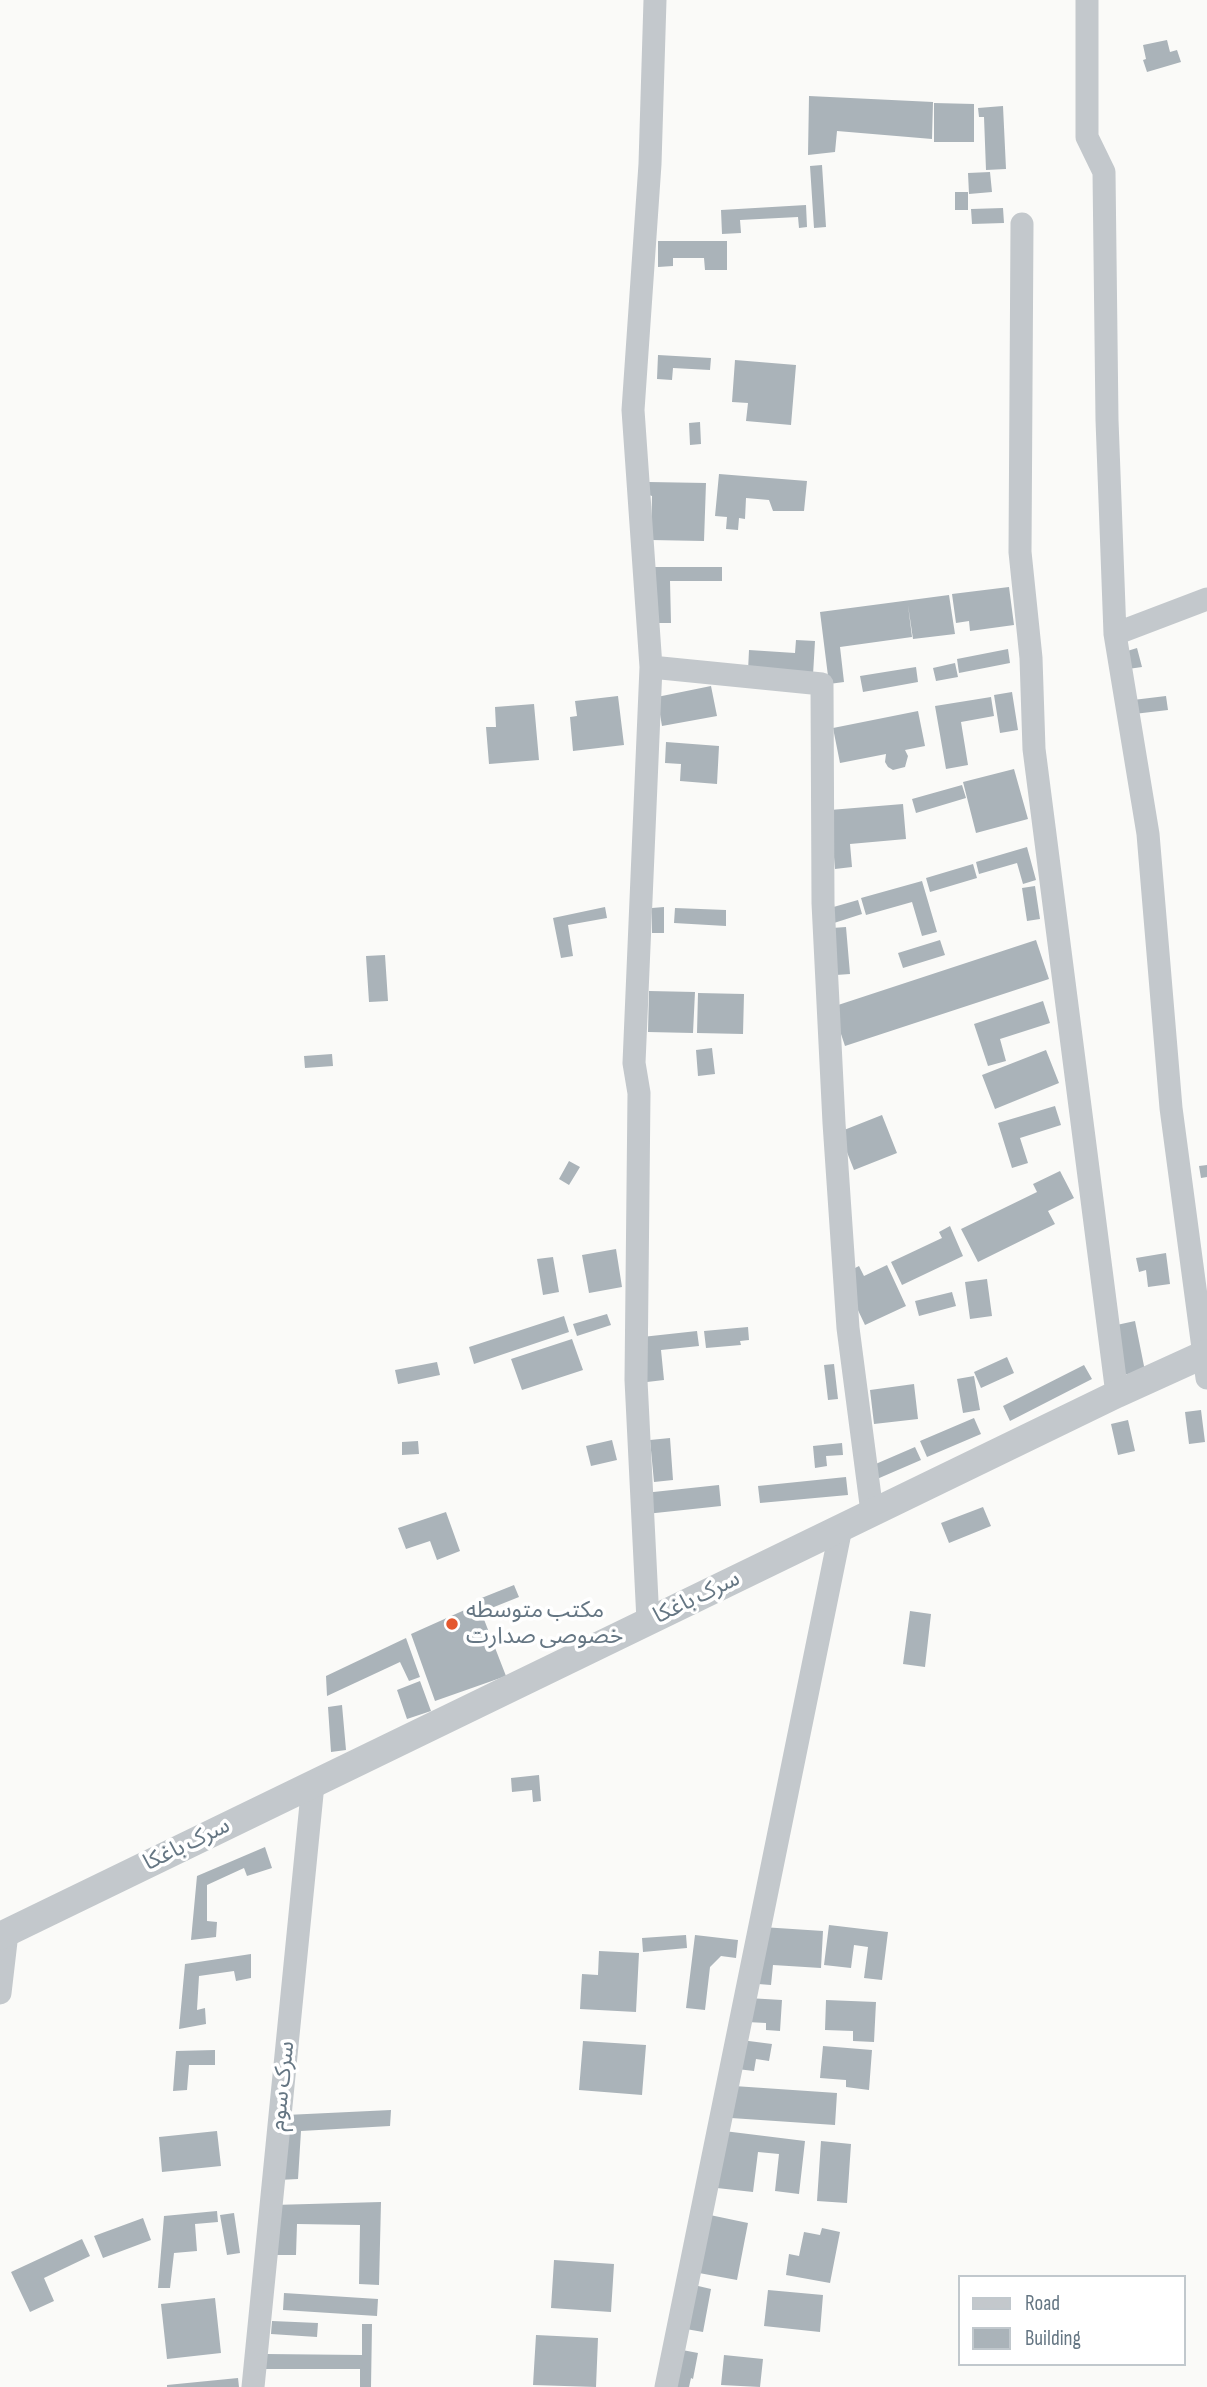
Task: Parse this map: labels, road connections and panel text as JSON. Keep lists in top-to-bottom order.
{
  "streets": {
    "street": ["سرک باغکا", "سرک سوم"]
  },
  "crossings": [
    ["سرک باغکا", "سرک سوم"]
  ],
  "places": ["مکتب متوسطه خصوصی صدارت"],
  "legend": ["Road", "Building"]
}
